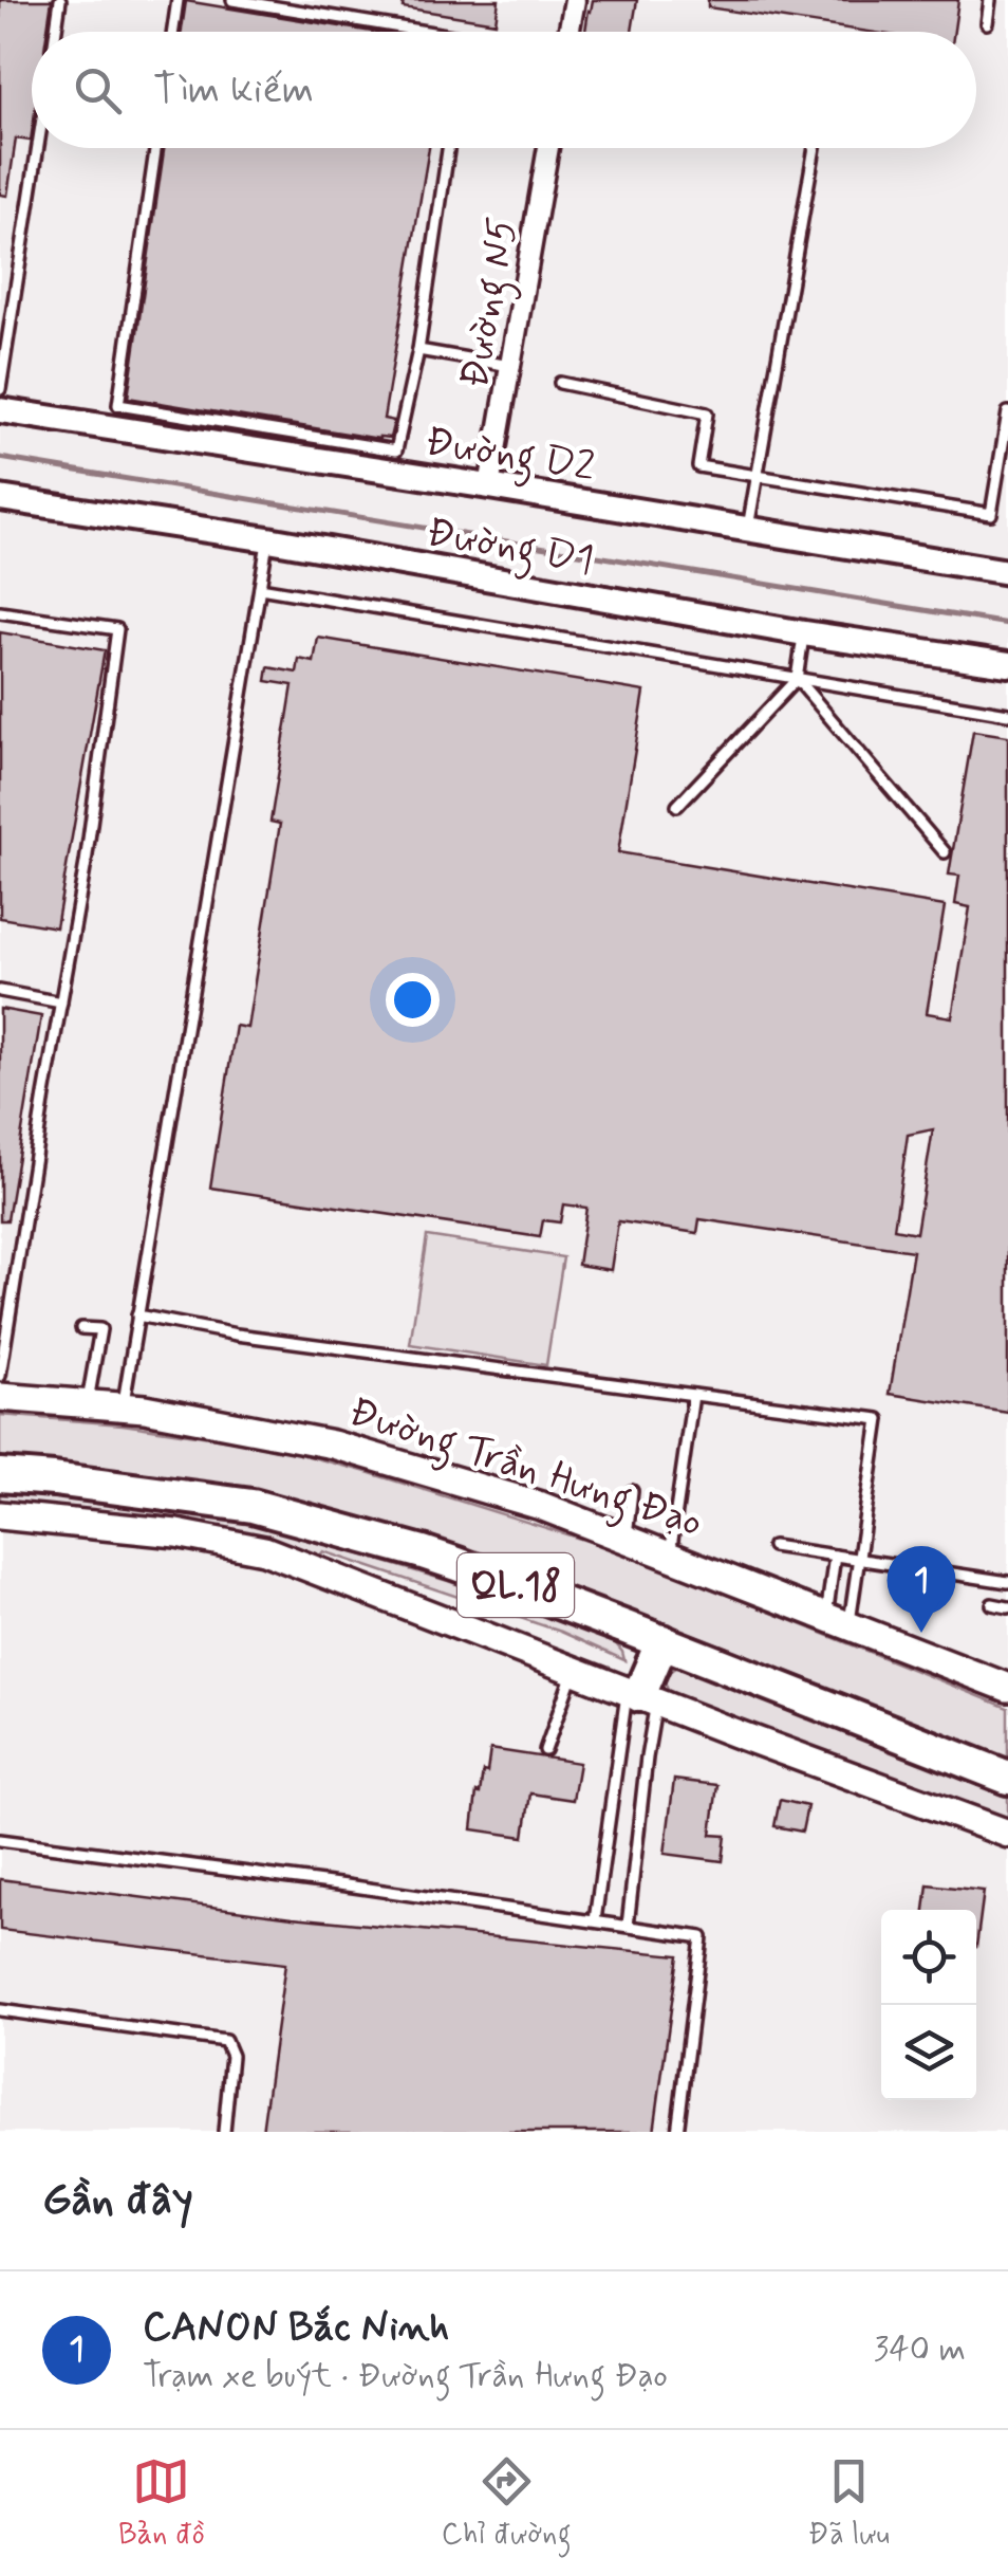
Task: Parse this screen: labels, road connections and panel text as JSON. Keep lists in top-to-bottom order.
{
  "streets": {
    "highway": ["QL.18"],
    "main road": ["Đường Trần Hưng Đạo"],
    "street": ["Đường N5", "Đường D2", "Đường D1"]
  },
  "crossings": [
    ["Đường N5", "Đường D2"]
  ],
  "page": {
    "search": "Tìm kiếm",
    "pins": "1",
    "heading": "Gần đây",
    "list": [
      {
        "mark": "1",
        "name": "CANON Bắc Ninh",
        "note": "Trạm xe buýt · Đường Trần Hưng Đạo",
        "value": "340 m"
      }
    ],
    "nav": ["Bản đồ", "Chỉ đường", "Đã lưu"]
  }
}
